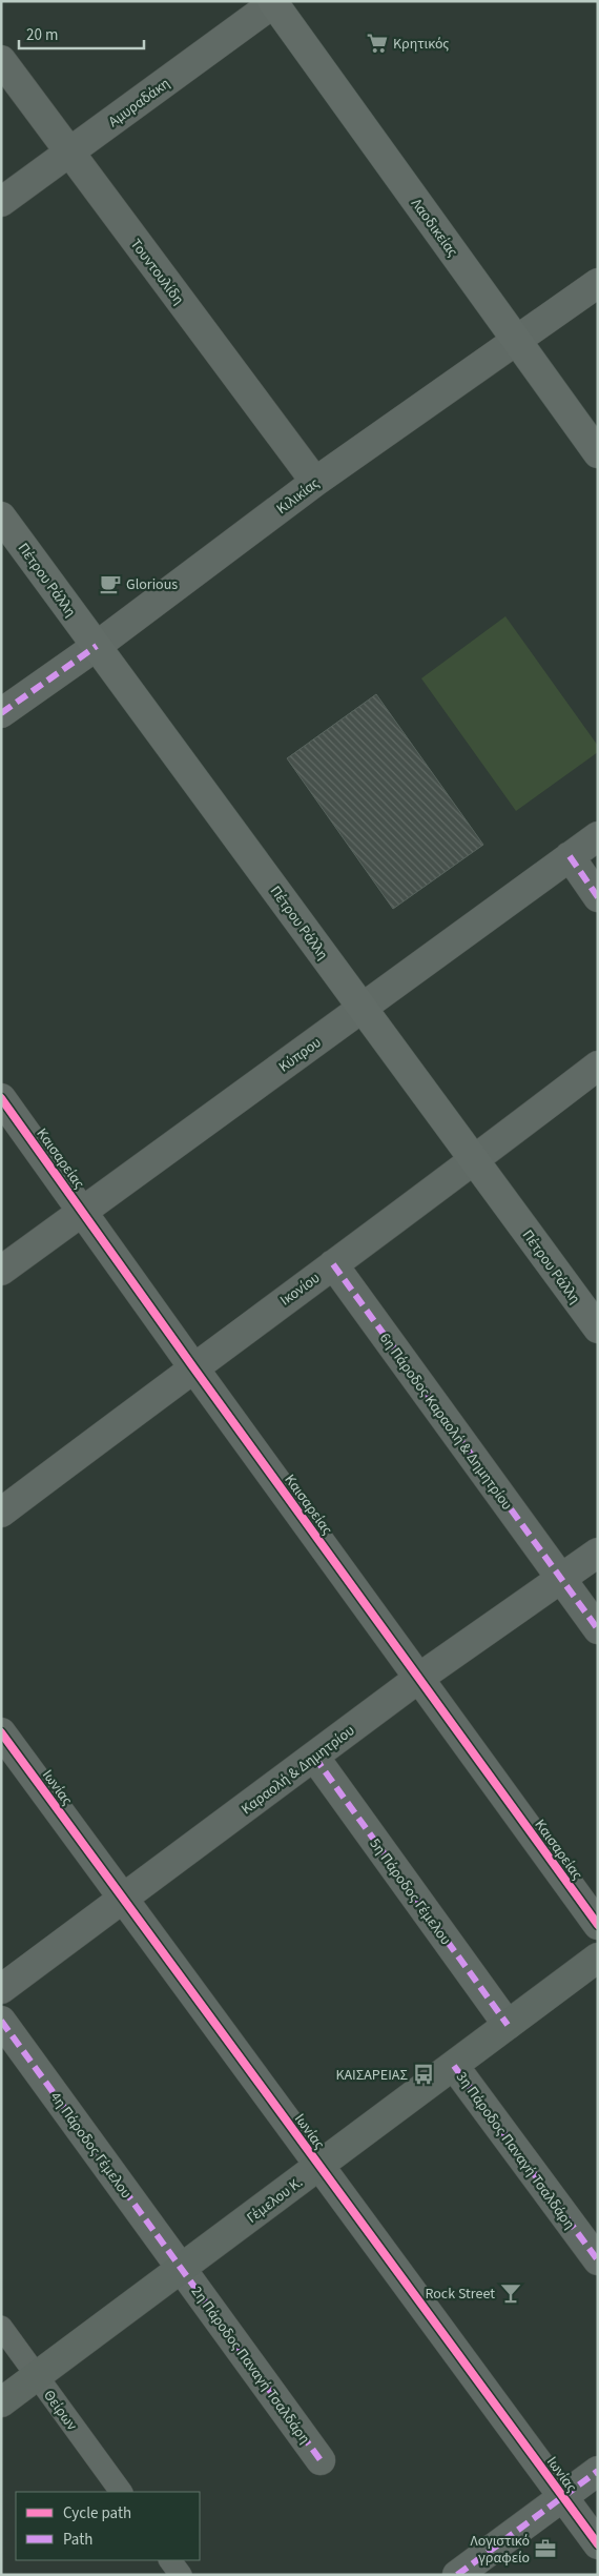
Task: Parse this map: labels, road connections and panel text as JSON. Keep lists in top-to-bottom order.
{
  "streets": {
    "main road": ["Λαοδικείας", "Πέτρου Ράλλη", "Γέμελου Κ."],
    "street": [
      "Αμυραδάκη",
      "Τουντουλίδη",
      "Κιλικίας",
      "Κύπρου",
      "Καισαρείας",
      "Ικονίου",
      "6η Πάροδος Καραολή & Δημητρίου",
      "Καραολή & Δημητρίου",
      "Ιωνίας",
      "5η Πάροδος Γέμελου",
      "4η Πάροδος Γέμελου",
      "3η Πάροδος Παναγή Τσαλδάρη",
      "2η Πάροδος Παναγή Τσαλδάρη"
    ],
    "lane": ["Θείρων"]
  },
  "crossings": [
    ["Αμυραδάκη", "Λαοδικείας"],
    ["Αμυραδάκη", "Τουντουλίδη"],
    ["Λαοδικείας", "Κιλικίας"],
    ["Τουντουλίδη", "Κιλικίας"],
    ["Κιλικίας", "Πέτρου Ράλλη"],
    ["Πέτρου Ράλλη", "Κύπρου"],
    ["Πέτρου Ράλλη", "Ικονίου"],
    ["Κύπρου", "Καισαρείας"],
    ["Καισαρείας", "Ικονίου"],
    ["Καισαρείας", "Καραολή & Δημητρίου"],
    ["Ικονίου", "6η Πάροδος Καραολή & Δημητρίου"],
    ["6η Πάροδος Καραολή & Δημητρίου", "Καραολή & Δημητρίου"],
    ["Καραολή & Δημητρίου", "Ιωνίας"],
    ["Καραολή & Δημητρίου", "5η Πάροδος Γέμελου"],
    ["Ιωνίας", "Γέμελου Κ."],
    ["5η Πάροδος Γέμελου", "Γέμελου Κ."],
    ["4η Πάροδος Γέμελου", "Γέμελου Κ."],
    ["4η Πάροδος Γέμελου", "2η Πάροδος Παναγή Τσαλδάρη"],
    ["3η Πάροδος Παναγή Τσαλδάρη", "Γέμελου Κ."],
    ["Γέμελου Κ.", "2η Πάροδος Παναγή Τσαλδάρη"],
    ["Γέμελου Κ.", "Θείρων"]
  ],
  "places": {
    "supermarket": ["Κρητικός"],
    "cafe": ["Glorious"],
    "bus stop": ["ΚΑΙΣΑΡΕΙΑΣ"],
    "bar": ["Rock Street"],
    "office": ["Λογιστικό γραφείο"]
  },
  "legend": ["Cycle path", "Path"],
  "scale_bar": "20 m"
}
